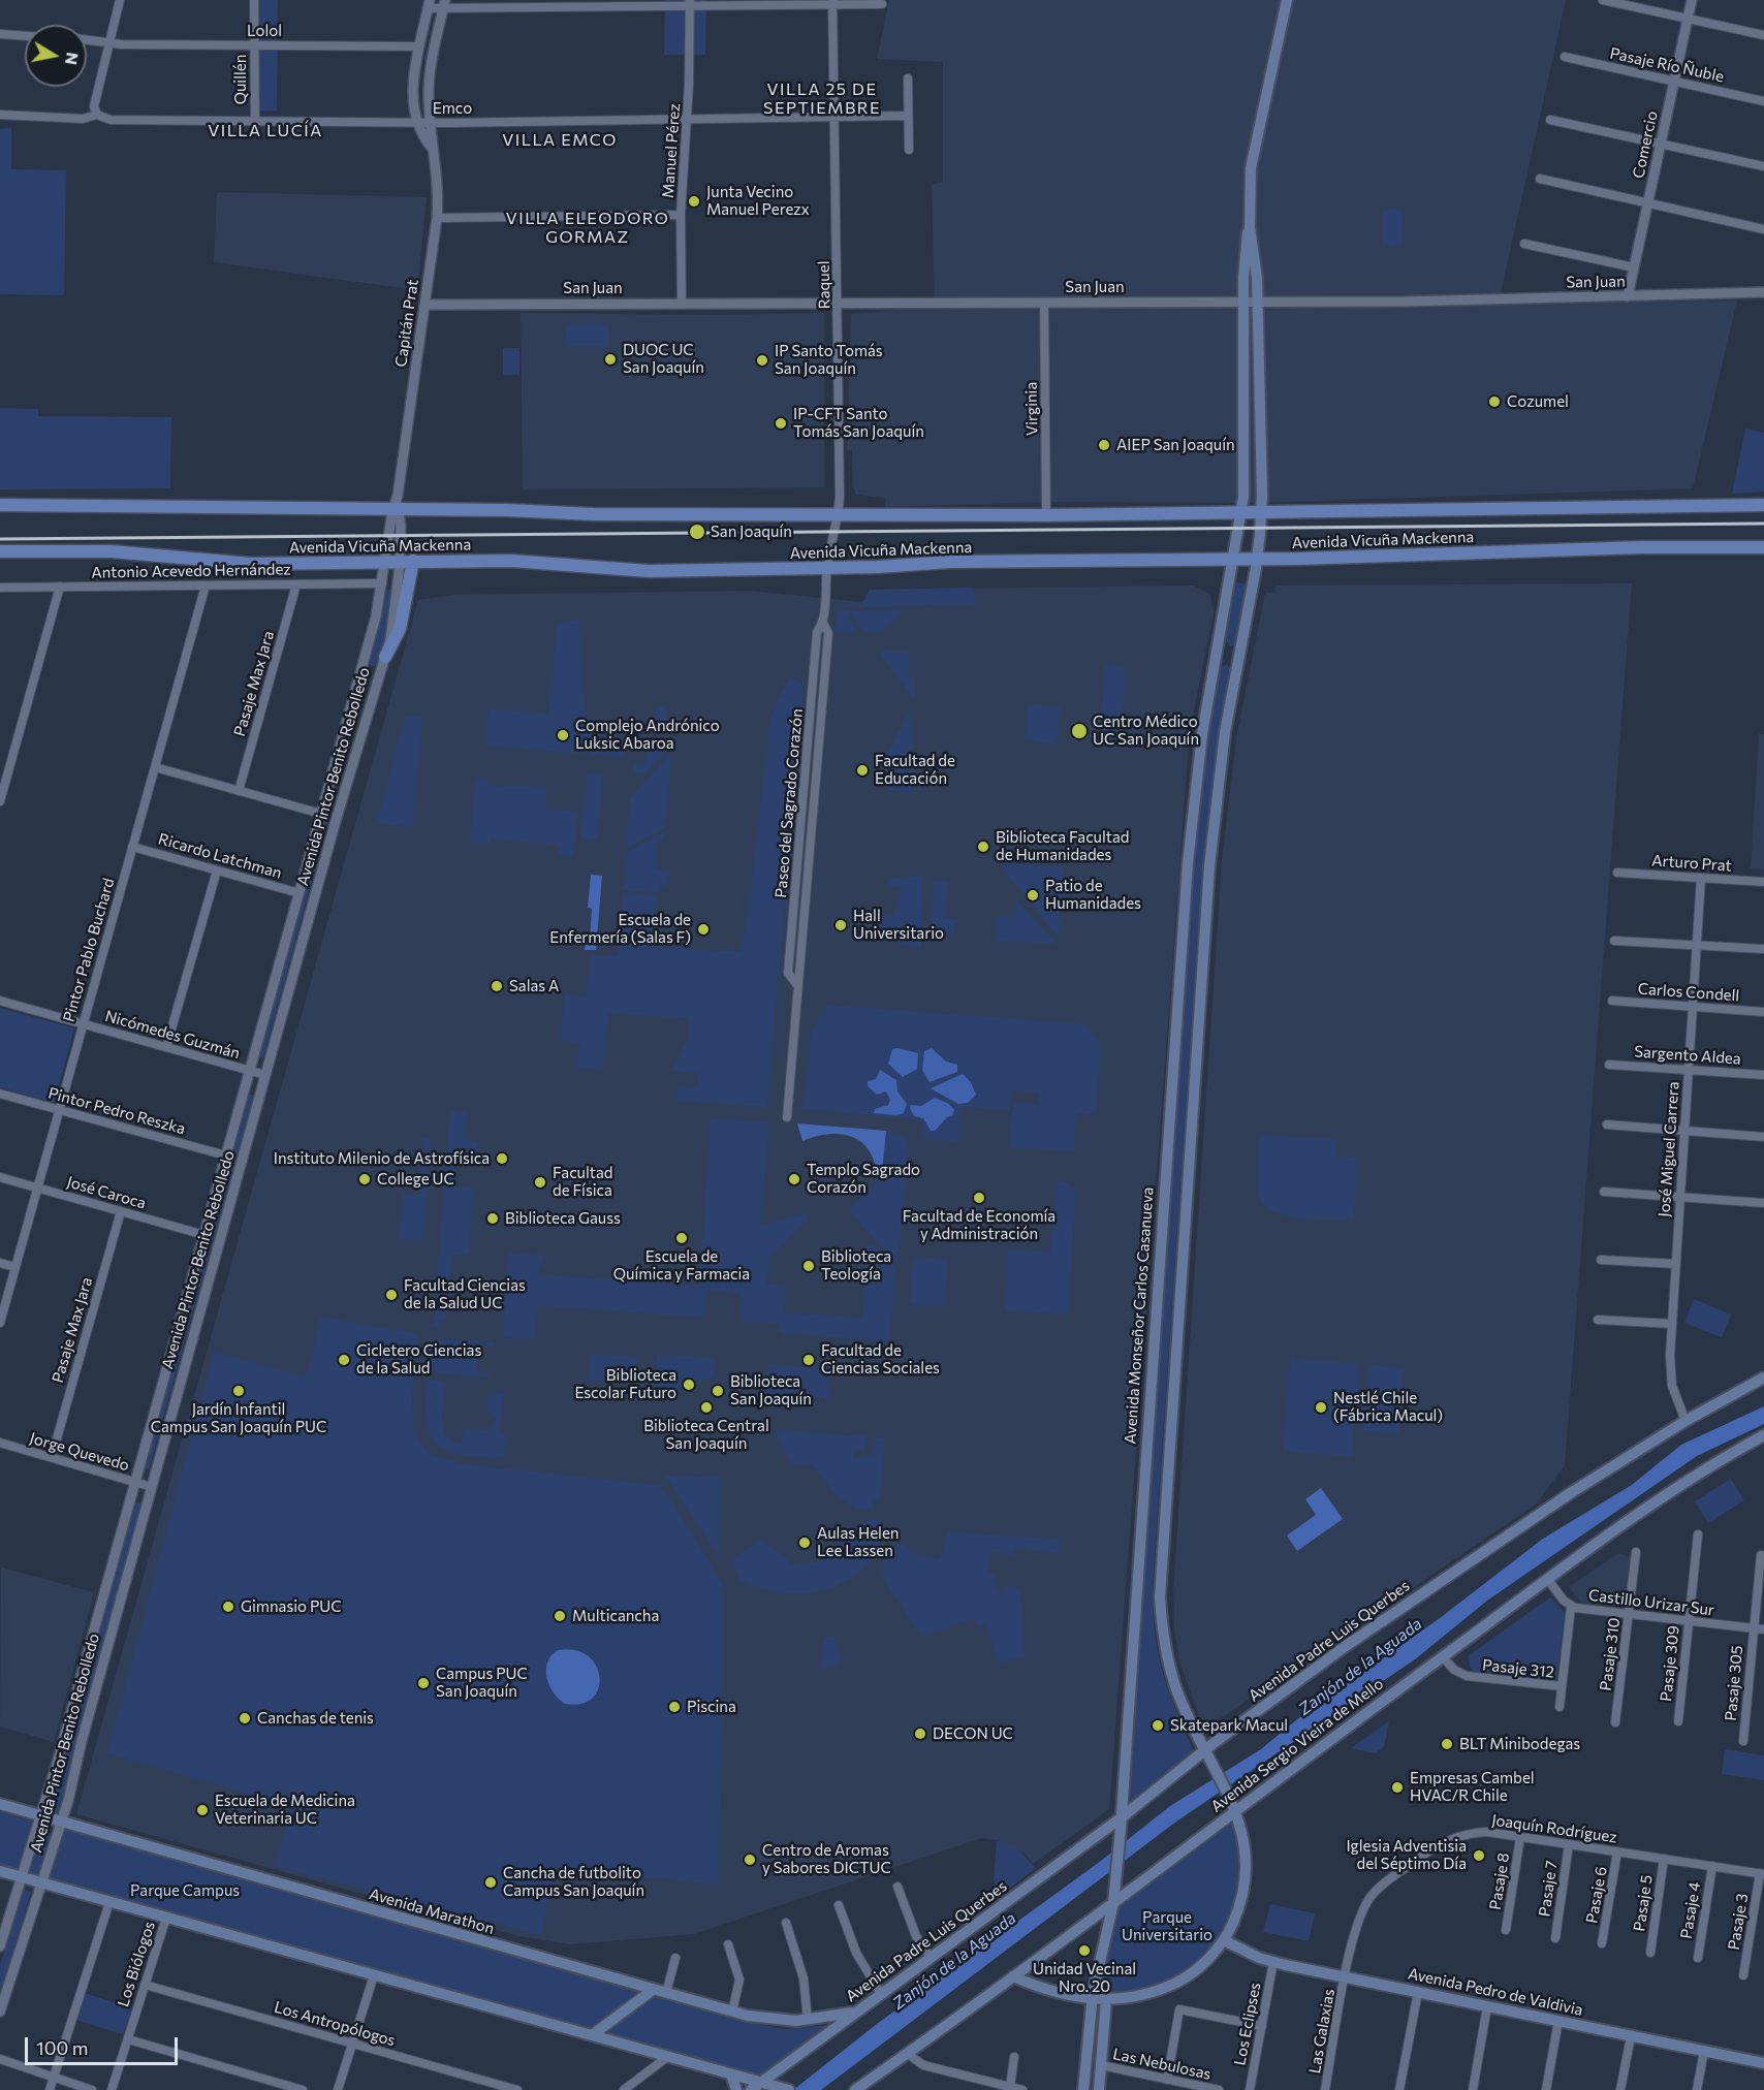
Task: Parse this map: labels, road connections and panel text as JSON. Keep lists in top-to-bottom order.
{
  "streets": {
    "main road": [
      "Avenida Vicuña Mackenna",
      "Avenida Monseñor Carlos Casanueva",
      "Avenida Padre Luis Querbes",
      "Avenida Sergio Vieira de Mello",
      "Avenida Marathon",
      "Avenida Pedro de Valdivia"
    ],
    "street": [
      "Lolol",
      "Pasaje Río Ñuble",
      "Quillén",
      "Emco",
      "Comercio",
      "Manuel Pérez",
      "San Juan",
      "Raquel",
      "Capitán Prat",
      "Virginia",
      "Antonio Acevedo Hernández",
      "Pasaje Max Jara",
      "Avenida Pintor Benito Rebolledo",
      "Paseo del Sagrado Corazón",
      "Ricardo Latchman",
      "Arturo Prat",
      "Pintor Pablo Buchard",
      "Carlos Condell",
      "Nicómedes Guzmán",
      "Sargento Aldea",
      "Pintor Pedro Reszka",
      "José Miguel Carrera",
      "José Caroca",
      "Jorge Quevedo",
      "Castillo Urizar Sur",
      "Pasaje 310",
      "Pasaje 309",
      "Pasaje 312",
      "Pasaje 305",
      "Joaquín Rodríguez",
      "Pasaje 8",
      "Pasaje 7",
      "Pasaje 6",
      "Pasaje 5",
      "Pasaje 4",
      "Pasaje 3",
      "Los Biólogos",
      "Los Antropólogos",
      "Los Eclipses",
      "Las Galaxias",
      "Las Nebulosas"
    ]
  },
  "crossings": [
    ["Lolol", "Quillén"],
    ["Lolol", "Capitán Prat"],
    ["Pasaje Río Ñuble", "Comercio"],
    ["Quillén", "Emco"],
    ["Emco", "Manuel Pérez"],
    ["Emco", "Raquel"],
    ["Emco", "Capitán Prat"],
    ["Comercio", "San Juan"],
    ["Manuel Pérez", "San Juan"],
    ["San Juan", "Raquel"],
    ["San Juan", "Capitán Prat"],
    ["San Juan", "Virginia"],
    ["San Juan", "Avenida Monseñor Carlos Casanueva"],
    ["Raquel", "Avenida Vicuña Mackenna"],
    ["Raquel", "Paseo del Sagrado Corazón"],
    ["Capitán Prat", "Avenida Vicuña Mackenna"],
    ["Capitán Prat", "Avenida Pintor Benito Rebolledo"],
    ["Virginia", "Avenida Vicuña Mackenna"],
    ["Avenida Vicuña Mackenna", "Avenida Pintor Benito Rebolledo"],
    ["Avenida Vicuña Mackenna", "Paseo del Sagrado Corazón"],
    ["Avenida Vicuña Mackenna", "Avenida Monseñor Carlos Casanueva"],
    ["Antonio Acevedo Hernández", "Pasaje Max Jara"],
    ["Antonio Acevedo Hernández", "Avenida Pintor Benito Rebolledo"],
    ["Antonio Acevedo Hernández", "Pintor Pablo Buchard"],
    ["Pasaje Max Jara", "José Caroca"],
    ["Pasaje Max Jara", "Jorge Quevedo"],
    ["Avenida Pintor Benito Rebolledo", "Ricardo Latchman"],
    ["Avenida Pintor Benito Rebolledo", "Nicómedes Guzmán"],
    ["Avenida Pintor Benito Rebolledo", "Pintor Pedro Reszka"],
    ["Avenida Pintor Benito Rebolledo", "José Caroca"],
    ["Avenida Pintor Benito Rebolledo", "Jorge Quevedo"],
    ["Avenida Pintor Benito Rebolledo", "Avenida Marathon"],
    ["Ricardo Latchman", "Pintor Pablo Buchard"],
    ["Arturo Prat", "José Miguel Carrera"],
    ["Pintor Pablo Buchard", "Nicómedes Guzmán"],
    ["Pintor Pablo Buchard", "Pintor Pedro Reszka"],
    ["Pintor Pablo Buchard", "José Caroca"],
    ["Carlos Condell", "José Miguel Carrera"],
    ["Sargento Aldea", "José Miguel Carrera"],
    ["José Miguel Carrera", "Avenida Padre Luis Querbes"],
    ["Avenida Monseñor Carlos Casanueva", "Avenida Padre Luis Querbes"],
    ["Avenida Monseñor Carlos Casanueva", "Avenida Sergio Vieira de Mello"],
    ["Castillo Urizar Sur", "Pasaje 310"],
    ["Castillo Urizar Sur", "Pasaje 309"],
    ["Castillo Urizar Sur", "Pasaje 305"],
    ["Castillo Urizar Sur", "Avenida Sergio Vieira de Mello"],
    ["Avenida Padre Luis Querbes", "Avenida Marathon"],
    ["Pasaje 312", "Avenida Sergio Vieira de Mello"],
    ["Joaquín Rodríguez", "Pasaje 8"],
    ["Joaquín Rodríguez", "Pasaje 7"],
    ["Joaquín Rodríguez", "Pasaje 6"],
    ["Joaquín Rodríguez", "Pasaje 5"],
    ["Joaquín Rodríguez", "Pasaje 4"],
    ["Joaquín Rodríguez", "Pasaje 3"],
    ["Joaquín Rodríguez", "Avenida Pedro de Valdivia"],
    ["Joaquín Rodríguez", "Las Galaxias"],
    ["Los Biólogos", "Los Antropólogos"],
    ["Avenida Pedro de Valdivia", "Los Eclipses"],
    ["Avenida Pedro de Valdivia", "Las Galaxias"]
  ],
  "districts": [
    "VILLA 25 DE SEPTIEMBRE",
    "VILLA LUCÍA",
    "VILLA EMCO",
    "VILLA ELEODORO GORMAZ"
  ],
  "water": ["Zanjón de la Aguada"],
  "parks": ["Parque Campus", "Parque Universitario"],
  "places": [
    "Junta Vecino Manuel Perezx",
    "DUOC UC San Joaquín",
    "IP Santo Tomás San Joaquín",
    "Cozumel",
    "IP-CFT Santo Tomás San Joaquín",
    "AIEP San Joaquín",
    "San Joaquín",
    "Centro Médico UC San Joaquín",
    "Complejo Andrónico Luksic Abaroa",
    "Facultad de Educación",
    "Biblioteca Facultad de Humanidades",
    "Patio de Humanidades",
    "Hall Universitario",
    "Escuela de Enfermería (Salas F)",
    "Salas A",
    "Instituto Milenio de Astrofísica",
    "College UC",
    "Templo Sagrado Corazón",
    "Facultad de Física",
    "Facultad de Economía y Administración",
    "Biblioteca Gauss",
    "Escuela de Química y Farmacia",
    "Biblioteca Teología",
    "Facultad Ciencias de la Salud UC",
    "Cicletero Ciencias de la Salud",
    "Facultad de Ciencias Sociales",
    "Biblioteca Escolar Futuro",
    "Jardín Infantil Campus San Joaquín PUC",
    "Biblioteca San Joaquín",
    "Biblioteca Central San Joaquín",
    "Nestlé Chile (Fábrica Macul)",
    "Aulas Helen Lee Lassen",
    "Gimnasio PUC",
    "Multicancha",
    "Campus PUC San Joaquín",
    "Piscina",
    "Canchas de tenis",
    "Skatepark Macul",
    "DECON UC",
    "BLT Minibodegas",
    "Empresas Cambel HVAC/R Chile",
    "Escuela de Medicina Veterinaria UC",
    "Iglesia Adventisia del Séptimo Día",
    "Centro de Aromas y Sabores DICTUC",
    "Cancha de futbolito Campus San Joaquín",
    "Unidad Vecinal Nro. 20"
  ],
  "scale_bar": "100 m",
  "north": "right"
}
